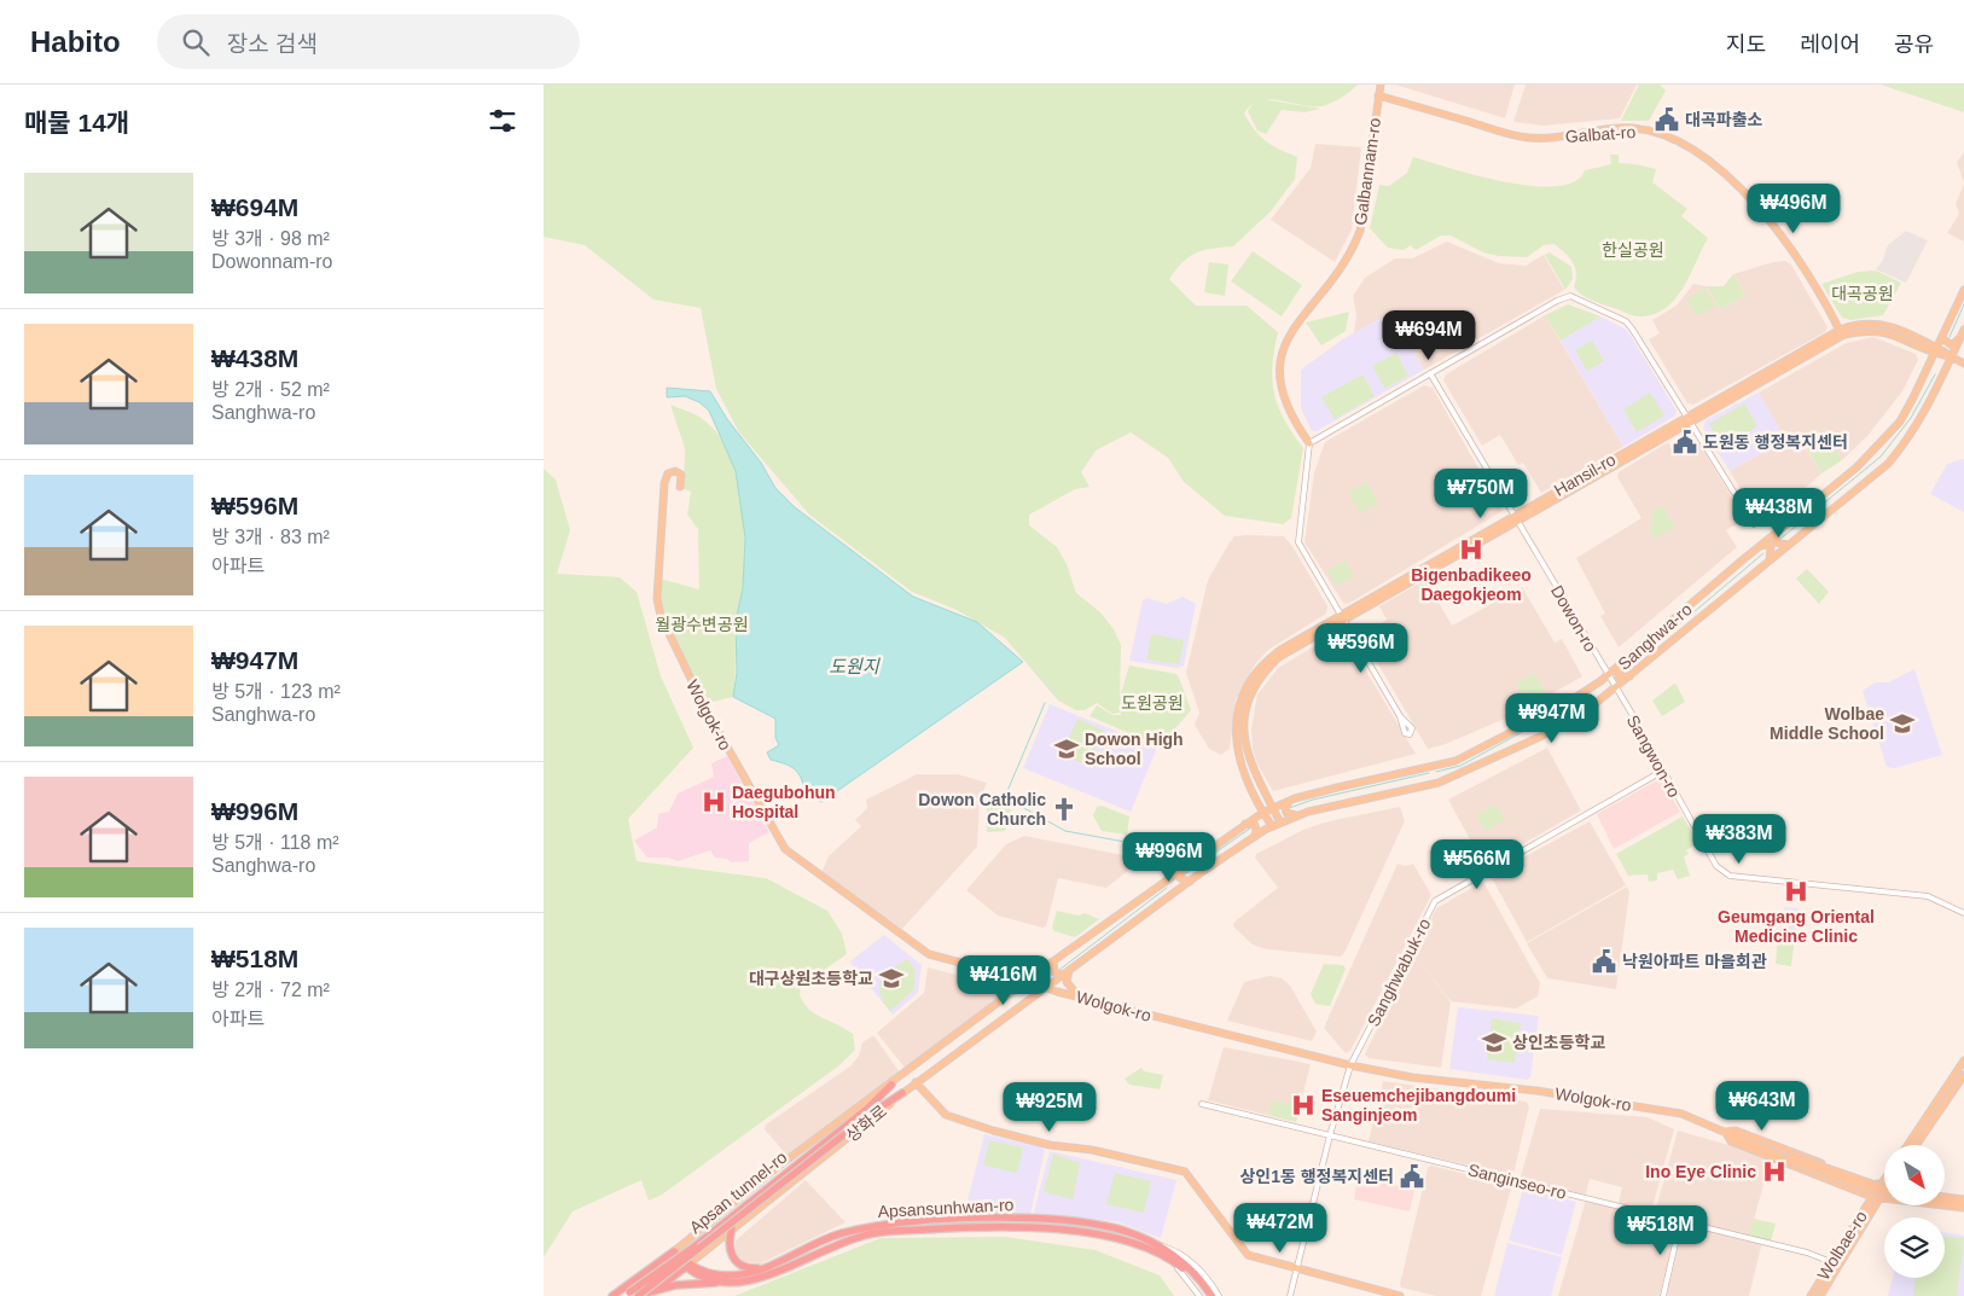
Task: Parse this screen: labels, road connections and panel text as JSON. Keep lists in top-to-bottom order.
{
  "streets": {
    "highway": ["Apsan tunnel-ro", "Apsansunhwan-ro"],
    "main road": [
      "Galbat-ro",
      "Galbannam-ro",
      "Hansil-ro",
      "Sanghwa-ro",
      "Wolgok-ro",
      "상화로",
      "Wolbae-ro"
    ],
    "street": [
      "Dowon-ro",
      "Sangwon-ro",
      "Sanghwabuk-ro",
      "Sanginseo-ro"
    ]
  },
  "crossings": [
    ["Galbat-ro", "Galbannam-ro"],
    ["Galbat-ro", "Hansil-ro"],
    ["Hansil-ro", "Dowon-ro"],
    ["Hansil-ro", "Sanghwa-ro"],
    ["Dowon-ro", "Sanghwa-ro"],
    ["Dowon-ro", "Sangwon-ro"],
    ["Sanghwa-ro", "Wolgok-ro"],
    ["Sanghwa-ro", "Sangwon-ro"],
    ["Sanghwa-ro", "상화로"],
    ["Wolgok-ro", "Sanghwabuk-ro"],
    ["Wolgok-ro", "상화로"],
    ["Sangwon-ro", "Sanghwabuk-ro"],
    ["Sanghwabuk-ro", "Sanginseo-ro"],
    ["상화로", "Apsansunhwan-ro"],
    ["Sanginseo-ro", "Wolbae-ro"]
  ],
  "water": ["도원지"],
  "parks": [
    "한실공원",
    "대곡공원",
    "월광수변공원",
    "도원공원"
  ],
  "places": {
    "public building": [
      "대곡파출소",
      "도원동 행정복지센터",
      "낙원아파트 마을회관",
      "상인1동 행정복지센터"
    ],
    "hospital": [
      "Bigenbadikeeo Daegokjeom",
      "Daegubohun Hospital",
      "Geumgang Oriental Medicine Clinic",
      "Eseuemchejibangdoumi Sanginjeom",
      "Ino Eye Clinic"
    ],
    "school or university": [
      "Wolbae Middle School",
      "Dowon High School",
      "대구상원초등학교",
      "상인초등학교"
    ],
    "church": ["Dowon Catholic Church"]
  },
  "north": "bottom right",
  "page": {
    "header": "Habito",
    "search": "장소 검색",
    "nav": ["지도", "레이어", "공유"],
    "heading": "매물 14개",
    "list": [
      {
        "name": "₩694M",
        "note": "방 3개 · 98 m² · Dowonnam-ro"
      },
      {
        "name": "₩438M",
        "note": "방 2개 · 52 m² · Sanghwa-ro"
      },
      {
        "name": "₩596M",
        "note": "방 3개 · 83 m² · 아파트"
      },
      {
        "name": "₩947M",
        "note": "방 5개 · 123 m² · Sanghwa-ro"
      },
      {
        "name": "₩996M",
        "note": "방 5개 · 118 m² · Sanghwa-ro"
      },
      {
        "name": "₩518M",
        "note": "방 2개 · 72 m² · 아파트"
      }
    ],
    "price": [
      "₩496M",
      "₩694M",
      "₩750M",
      "₩438M",
      "₩596M",
      "₩947M",
      "₩383M",
      "₩996M",
      "₩566M",
      "₩416M",
      "₩643M",
      "₩925M",
      "₩472M",
      "₩518M"
    ]
  }
}
